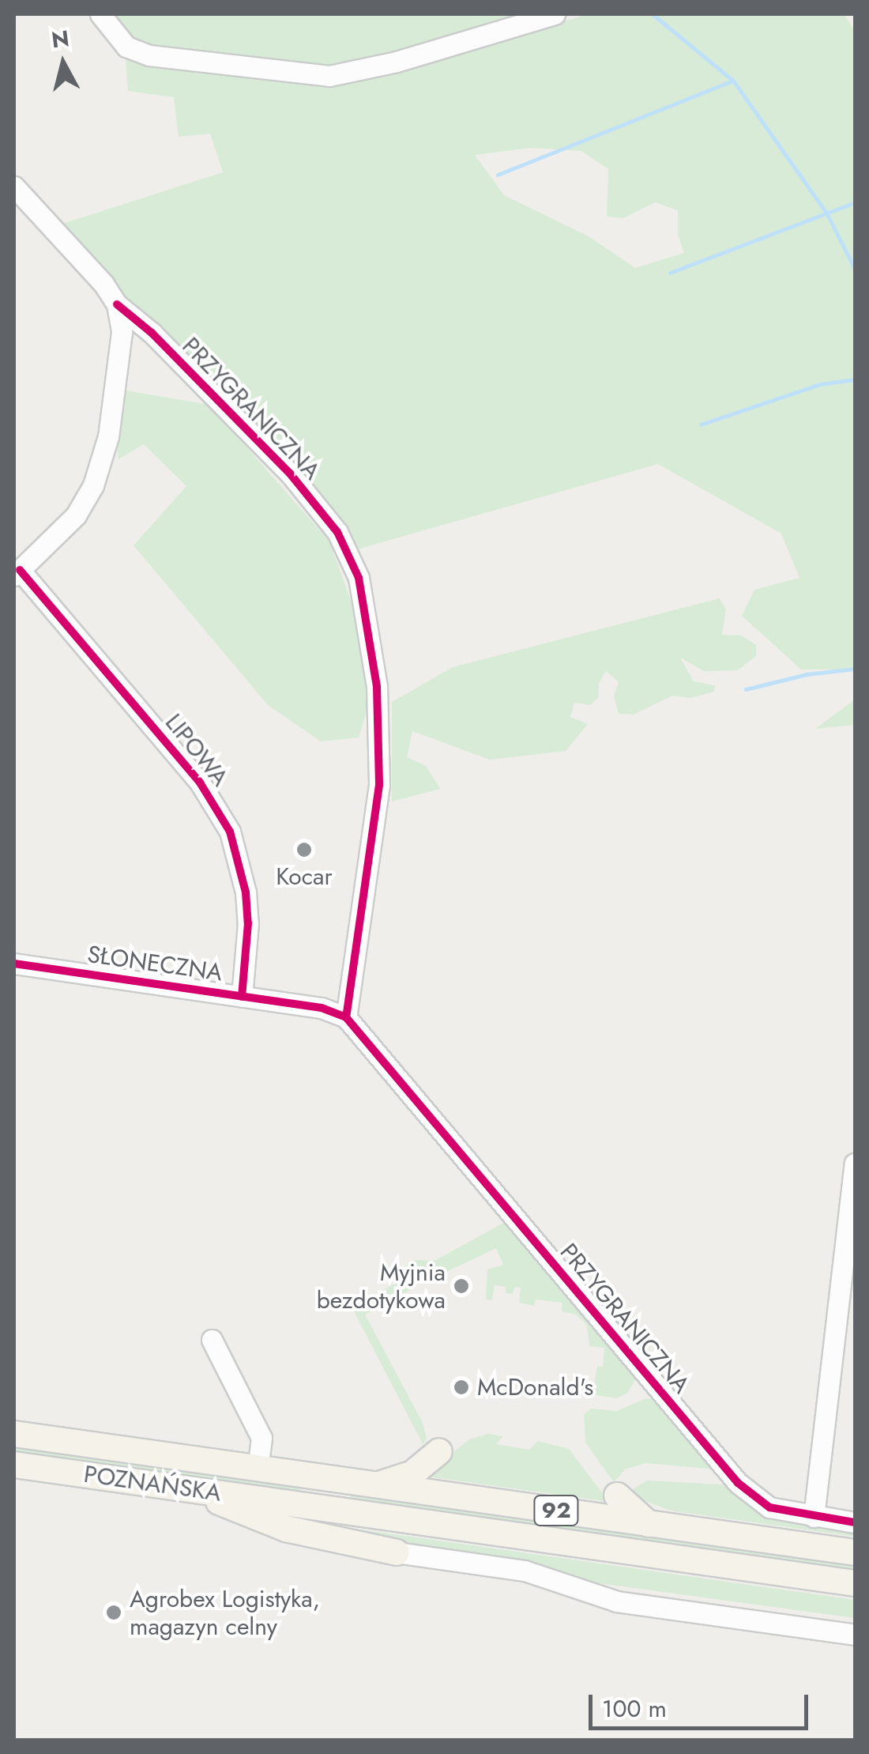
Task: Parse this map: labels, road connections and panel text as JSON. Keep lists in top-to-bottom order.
{
  "streets": {
    "main road": ["POZNAŃSKA", "92"],
    "street": ["PRZYGRANICZNA", "LIPOWA", "SŁONECZNA"]
  },
  "crossings": [
    ["PRZYGRANICZNA", "SŁONECZNA"],
    ["LIPOWA", "SŁONECZNA"],
    ["POZNAŃSKA", "92"]
  ],
  "places": [
    "Kocar",
    "Myjnia bezdotykowa",
    "McDonald's",
    "Agrobex Logistyka, magazyn celny"
  ],
  "scale_bar": "100 m",
  "north": "top"
}
